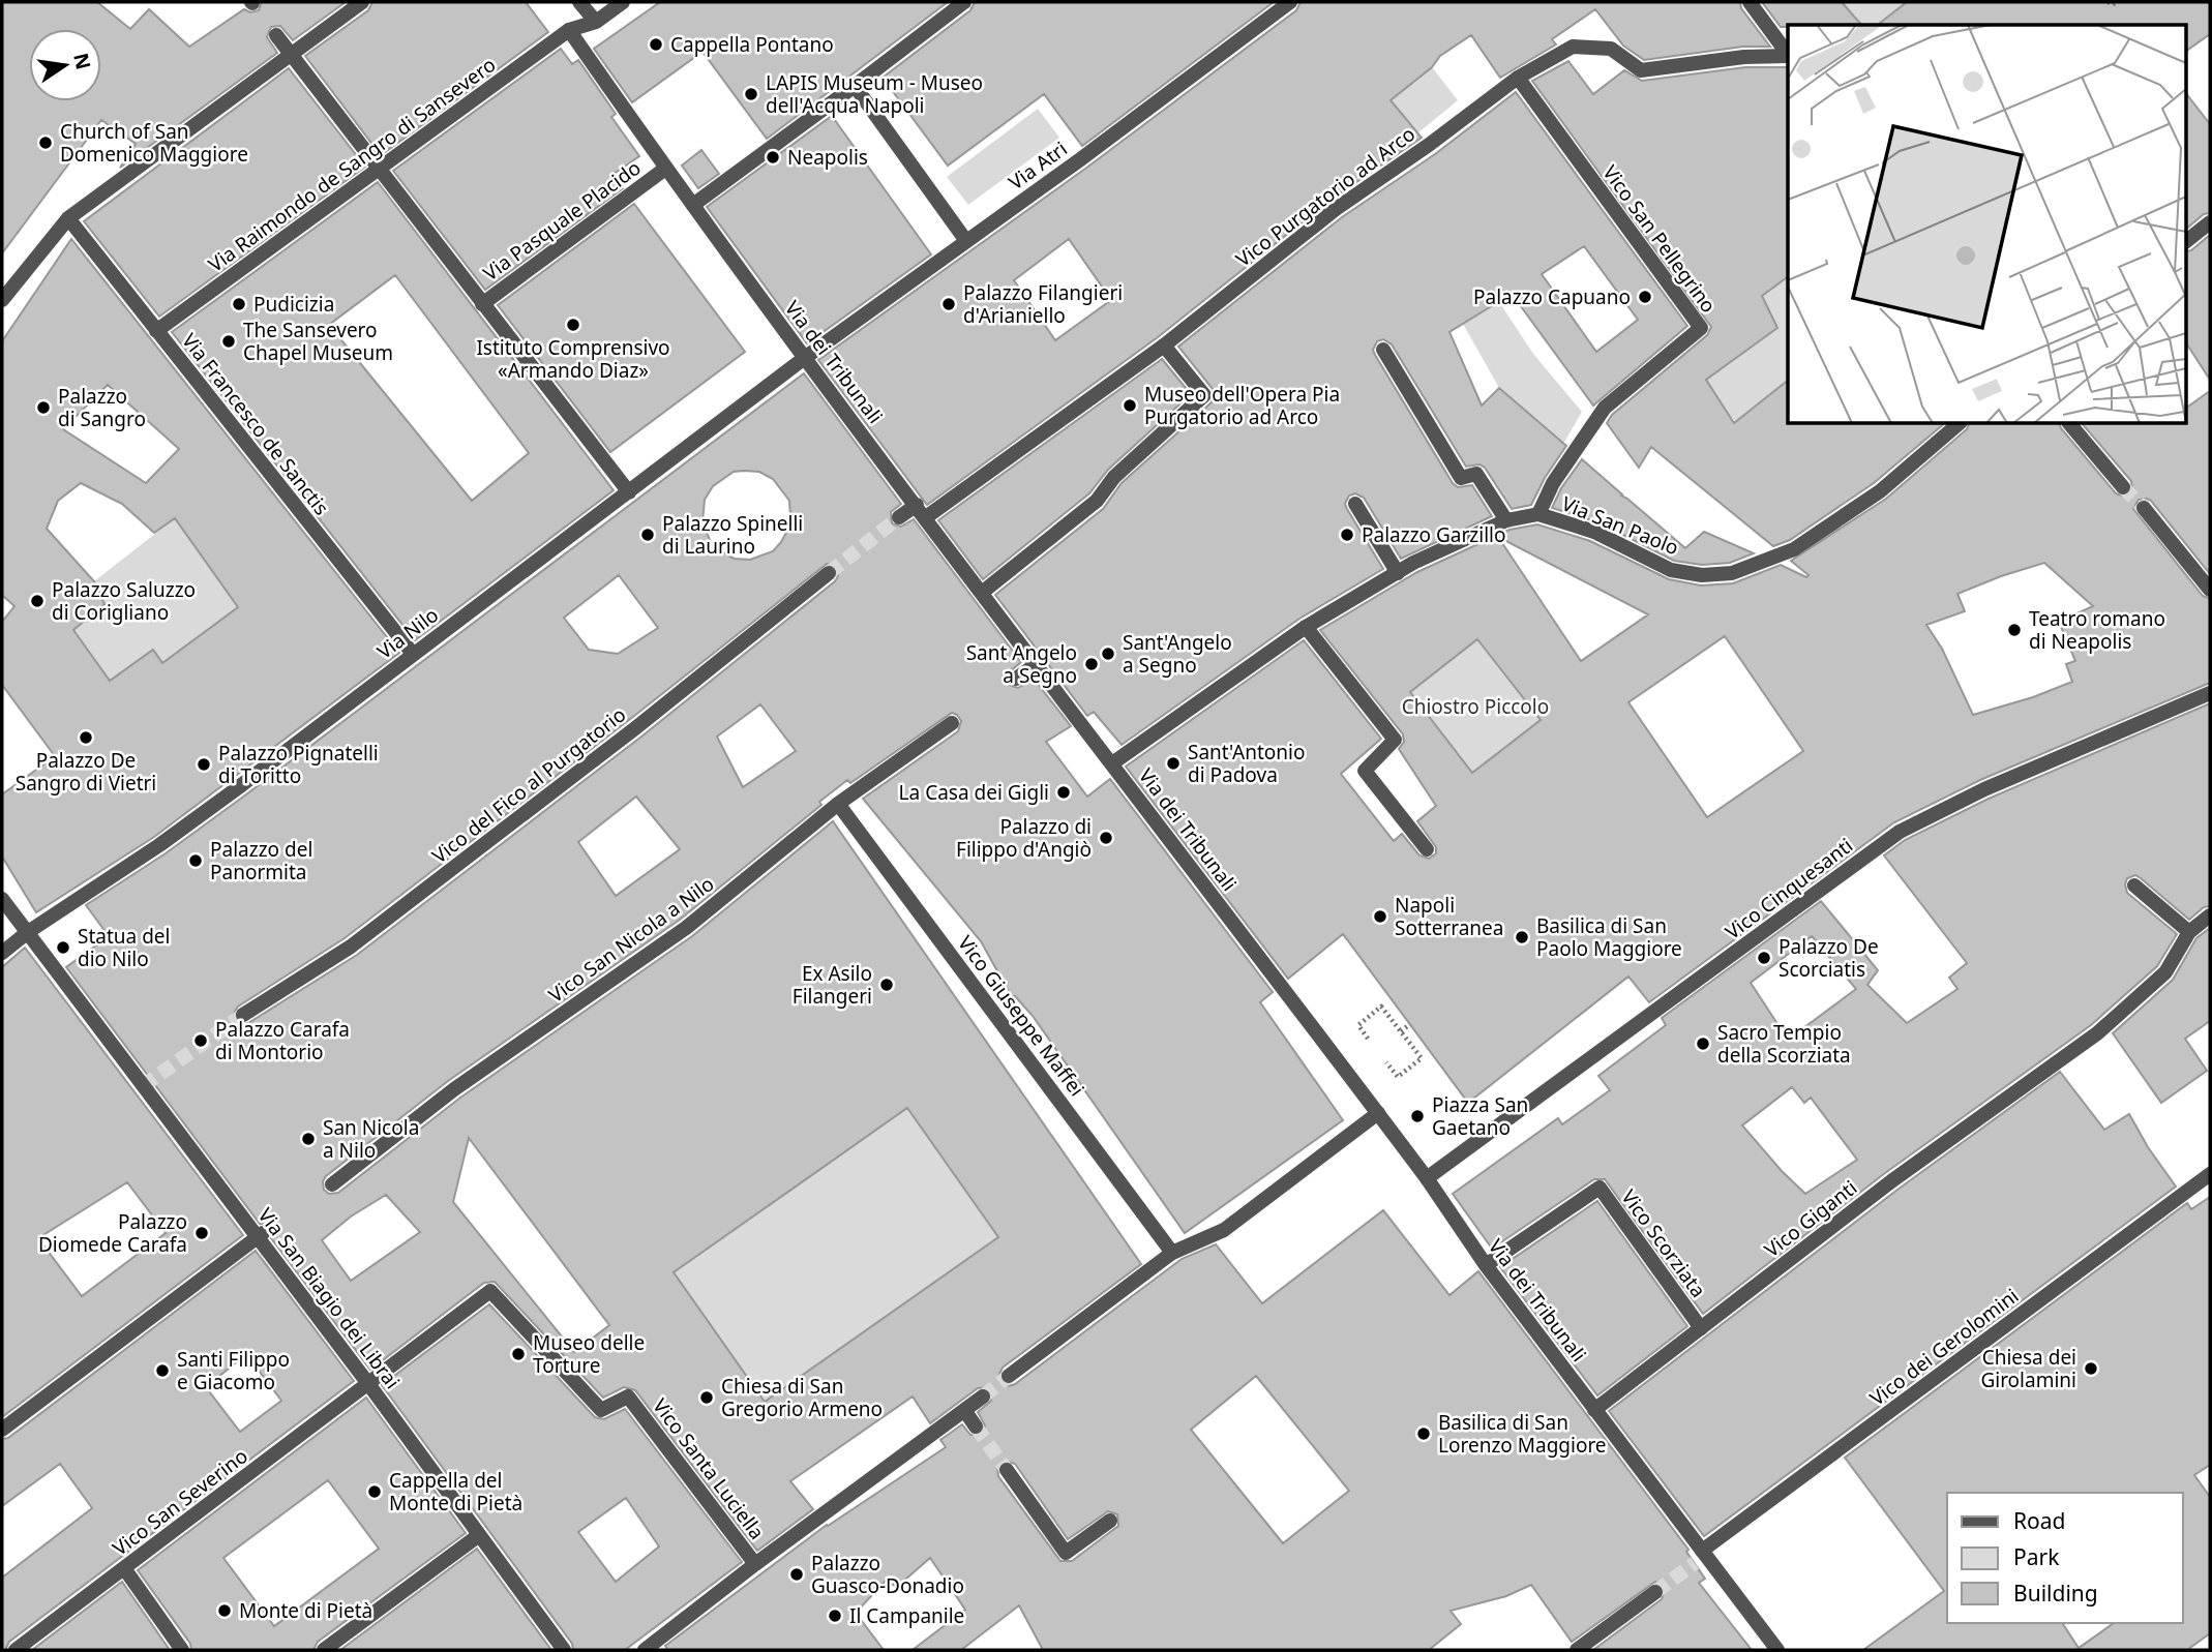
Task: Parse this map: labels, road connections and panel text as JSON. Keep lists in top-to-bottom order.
{
  "streets": {
    "street": [
      "Via Raimondo de Sangro di Sansevero",
      "Via Atri",
      "Vico Purgatorio ad Arco",
      "Via Pasquale Placido",
      "Vico San Pellegrino",
      "Via dei Tribunali",
      "Via Francesco de Sanctis",
      "Via San Paolo",
      "Via Nilo",
      "Vico del Fico al Purgatorio",
      "Vico Cinquesanti",
      "Vico San Nicola a Nilo",
      "Vico Giuseppe Maffei",
      "Vico Giganti",
      "Vico Scorziata",
      "Via San Biagio dei Librai",
      "Vico dei Gerolomini",
      "Vico Santa Luciella",
      "Vico San Severino"
    ]
  },
  "crossings": [
    ["Via Raimondo de Sangro di Sansevero", "Via dei Tribunali"],
    ["Via Raimondo de Sangro di Sansevero", "Via Francesco de Sanctis"],
    ["Via Atri", "Via dei Tribunali"],
    ["Via Atri", "Via Nilo"],
    ["Vico Purgatorio ad Arco", "Vico San Pellegrino"],
    ["Vico Purgatorio ad Arco", "Via dei Tribunali"],
    ["Via Pasquale Placido", "Via dei Tribunali"],
    ["Vico San Pellegrino", "Via San Paolo"],
    ["Via dei Tribunali", "Via San Paolo"],
    ["Via dei Tribunali", "Via Nilo"],
    ["Via dei Tribunali", "Vico Cinquesanti"],
    ["Via dei Tribunali", "Vico Giganti"],
    ["Via dei Tribunali", "Vico Scorziata"],
    ["Via dei Tribunali", "Vico dei Gerolomini"],
    ["Via Francesco de Sanctis", "Via Nilo"],
    ["Via Nilo", "Via San Biagio dei Librai"],
    ["Vico San Nicola a Nilo", "Vico Giuseppe Maffei"],
    ["Vico Giganti", "Vico Scorziata"],
    ["Via San Biagio dei Librai", "Vico Santa Luciella"],
    ["Via San Biagio dei Librai", "Vico San Severino"],
    ["Vico Santa Luciella", "Vico San Severino"]
  ],
  "parks": ["Chiostro Piccolo"],
  "places": [
    "Cappella Pontano",
    "LAPIS Museum - Museo dell'Acqua Napoli",
    "Church of San Domenico Maggiore",
    "Neapolis",
    "Palazzo Capuano",
    "Pudicizia",
    "Palazzo Filangieri d'Arianiello",
    "Istituto Comprensivo «Armando Diaz»",
    "The Sansevero Chapel Museum",
    "Museo dell'Opera Pia Purgatorio ad Arco",
    "Palazzo di Sangro",
    "Palazzo Spinelli di Laurino",
    "Palazzo Garzillo",
    "Palazzo Saluzzo di Corigliano",
    "Teatro romano di Neapolis",
    "Sant'Angelo a Segno",
    "Sant Angelo a Segno",
    "Palazzo De Sangro di Vietri",
    "Sant'Antonio di Padova",
    "Palazzo Pignatelli di Toritto",
    "La Casa dei Gigli",
    "Palazzo di Filippo d'Angiò",
    "Palazzo del Panormita",
    "Napoli Sotterranea",
    "Basilica di San Paolo Maggiore",
    "Statua del dio Nilo",
    "Palazzo De Scorciatis",
    "Ex Asilo Filangeri",
    "Palazzo Carafa di Montorio",
    "Sacro Tempio della Scorziata",
    "Piazza San Gaetano",
    "San Nicola a Nilo",
    "Palazzo Diomede Carafa",
    "Museo delle Torture",
    "Chiesa dei Girolamini",
    "Santi Filippo e Giacomo",
    "Chiesa di San Gregorio Armeno",
    "Basilica di San Lorenzo Maggiore",
    "Cappella del Monte di Pietà",
    "Palazzo Guasco-Donadio",
    "Monte di Pietà",
    "Il Campanile"
  ],
  "legend": ["Road", "Park", "Building"],
  "north": "right"
}
